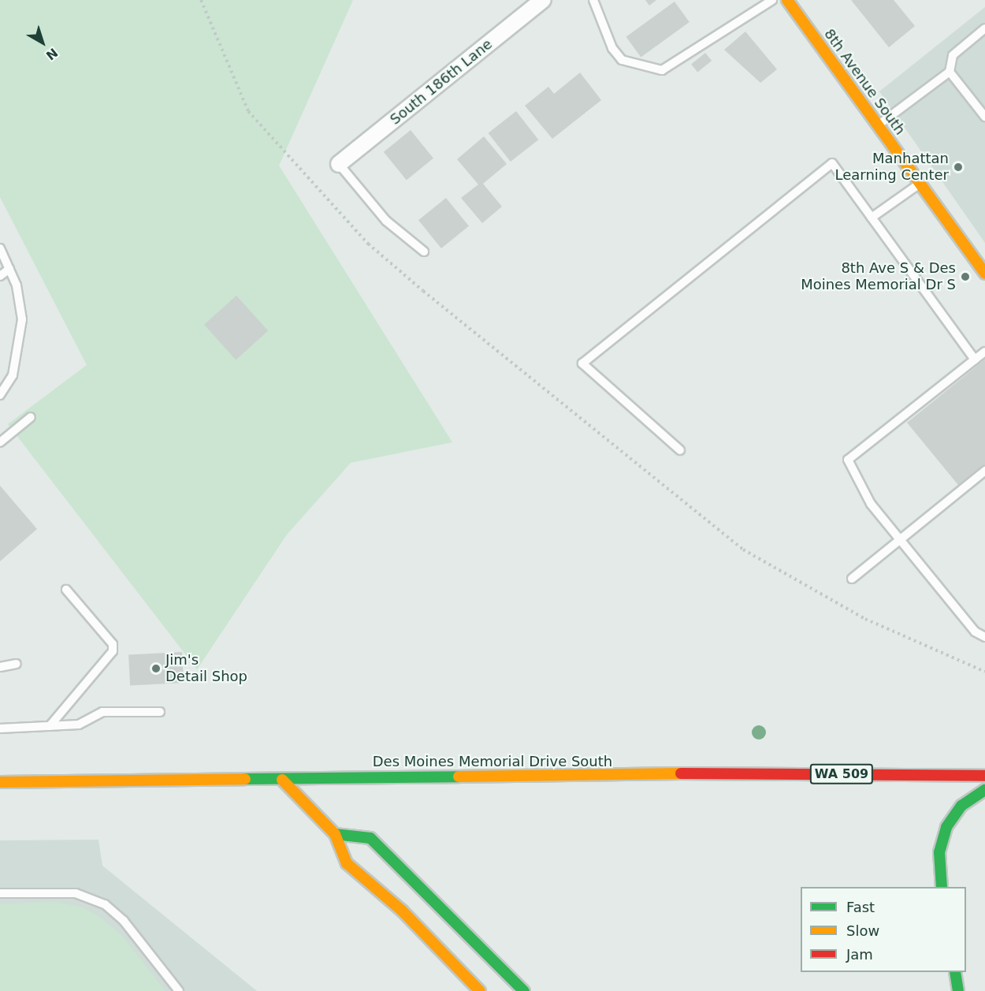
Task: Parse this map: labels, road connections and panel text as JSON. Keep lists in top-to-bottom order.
{
  "streets": {
    "main road": ["8th Avenue South", "Des Moines Memorial Drive South", "WA 509"],
    "street": ["South 186th Lane"]
  },
  "places": ["Manhattan Learning Center", "8th Ave S & Des Moines Memorial Dr S", "Jim's Detail Shop"],
  "legend": ["Fast", "Slow", "Jam"],
  "north": "bottom right"
}
